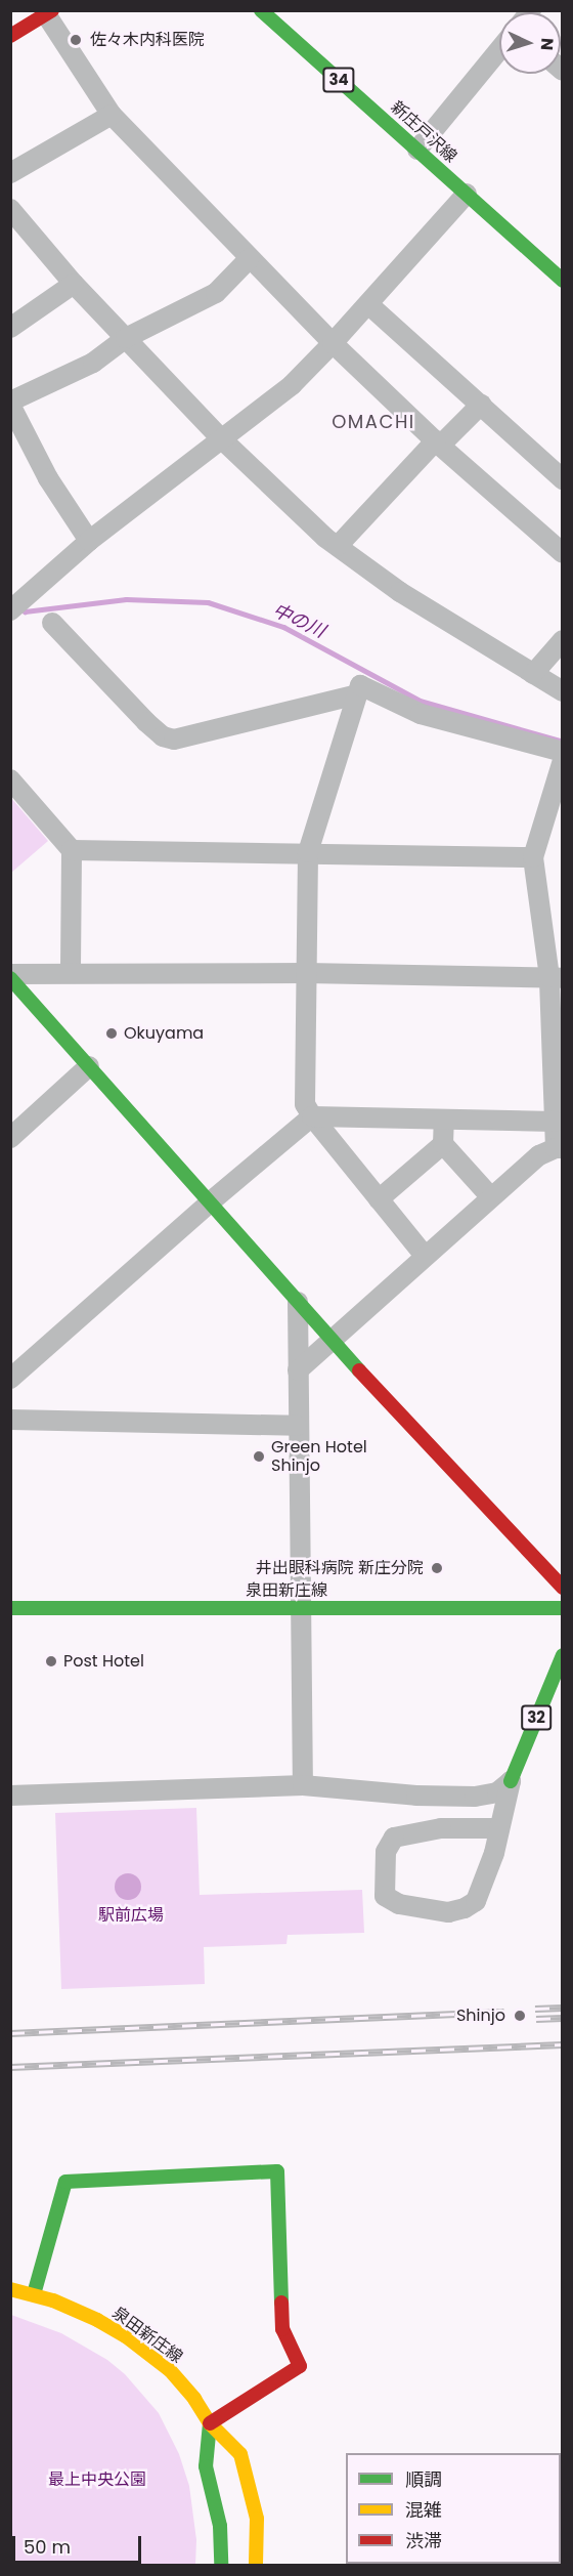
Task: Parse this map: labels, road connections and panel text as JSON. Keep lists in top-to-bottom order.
{
  "streets": {
    "main road": [
      "34",
      "新庄戸沢線",
      "泉田新庄線",
      "32"
    ]
  },
  "districts": ["OMACHI"],
  "water": ["中の川"],
  "parks": ["駅前広場", "最上中央公園"],
  "places": [
    "佐々木内科医院",
    "Okuyama",
    "Green Hotel Shinjo",
    "井出眼科病院 新庄分院",
    "Post Hotel",
    "Shinjo"
  ],
  "legend": ["順調", "混雑", "渋滞"],
  "scale_bar": "50 m",
  "north": "right"
}
